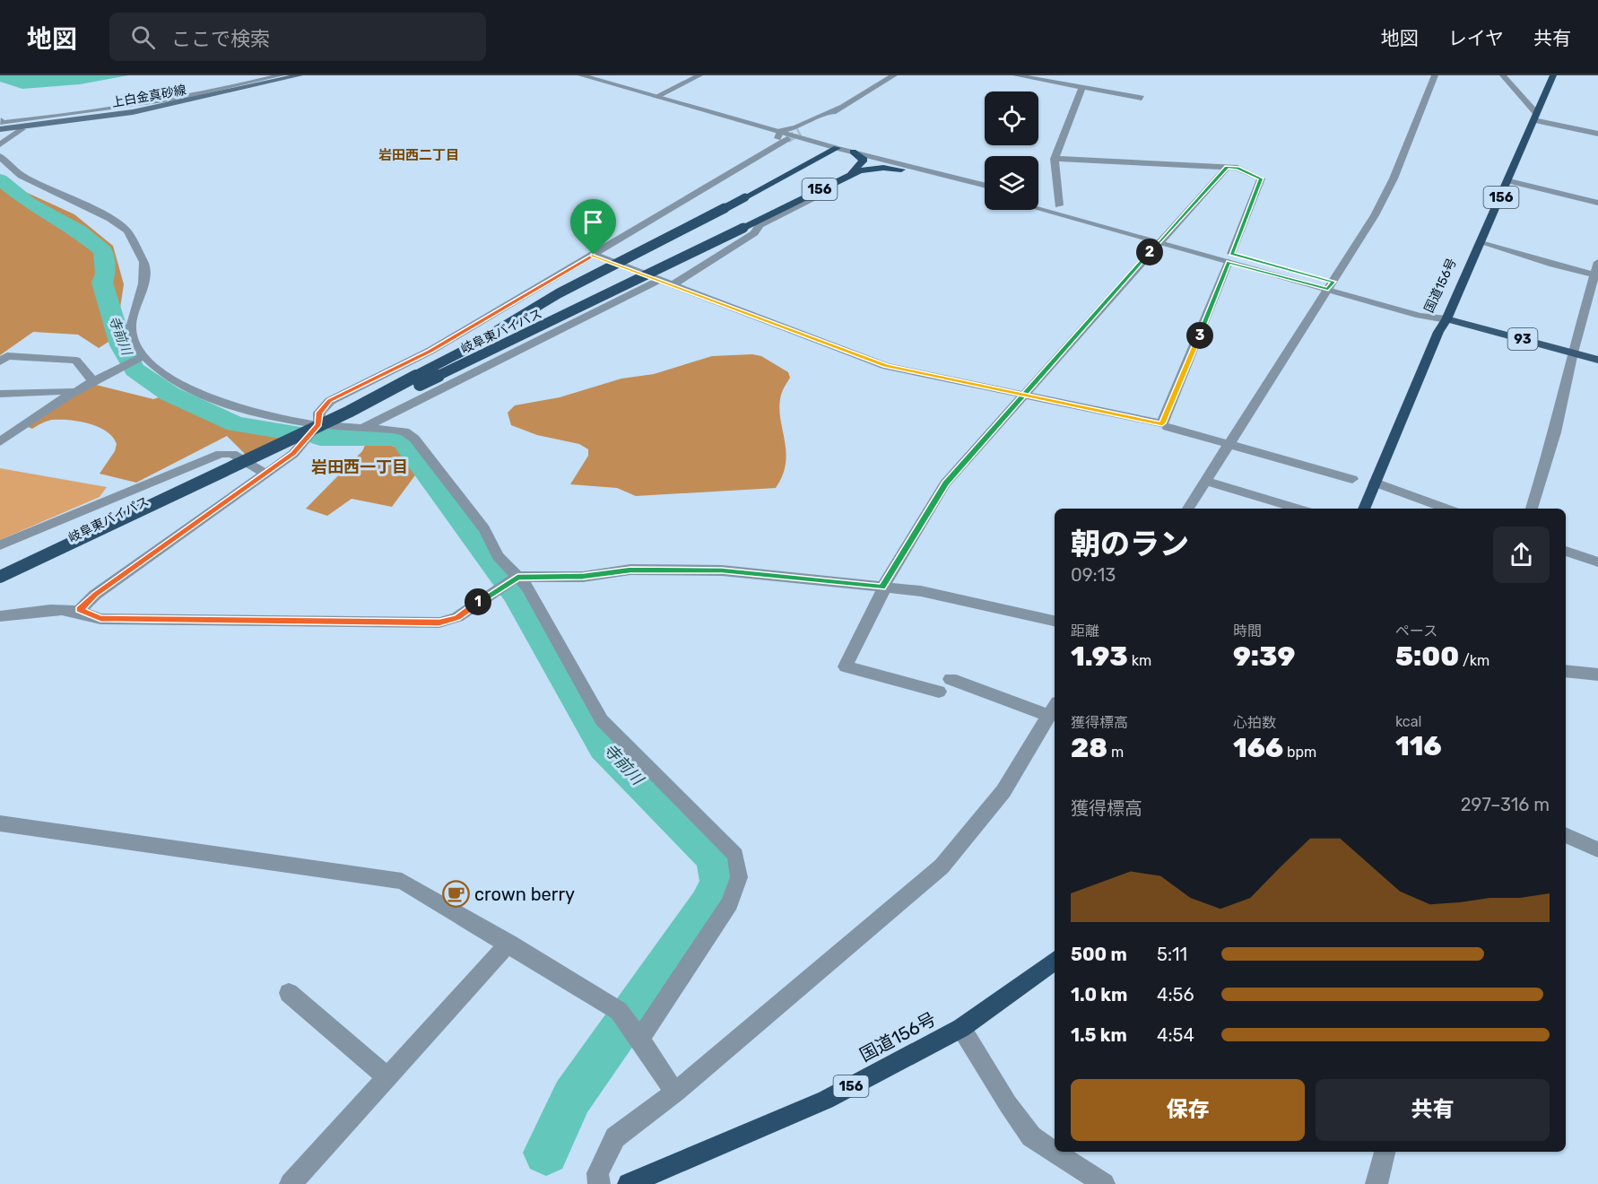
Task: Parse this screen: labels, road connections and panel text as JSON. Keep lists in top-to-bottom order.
{
  "streets": {
    "highway": ["156", "国道156号", "岐阜東バイパス"],
    "main road": ["上白金真砂線", "93"]
  },
  "crossings": [
    ["国道156号", "93"]
  ],
  "districts": ["岩田西二丁目", "岩田西一丁目"],
  "water": ["寺前川"],
  "places": {
    "cafe": ["crown berry"]
  },
  "page": {
    "header": "地図",
    "search": "ここで検索",
    "nav": ["地図", "レイヤ", "共有"],
    "pins": ["2", "3", "1"],
    "heading": ["朝のラン", "09:13"],
    "stats": [
      ["距離", "1.93 km"],
      ["時間", "9:39"],
      ["ペース", "5:00 /km"],
      ["獲得標高", "28 m"],
      ["心拍数", "166 bpm"],
      ["kcal", "116"]
    ],
    "chart": ["獲得標高", "297–316 m"],
    "list": [
      {
        "name": "500 m",
        "note": "5:11"
      },
      {
        "name": "1.0 km",
        "note": "4:56"
      },
      {
        "name": "1.5 km",
        "note": "4:54"
      }
    ],
    "buttons": ["保存", "共有"]
  }
}
